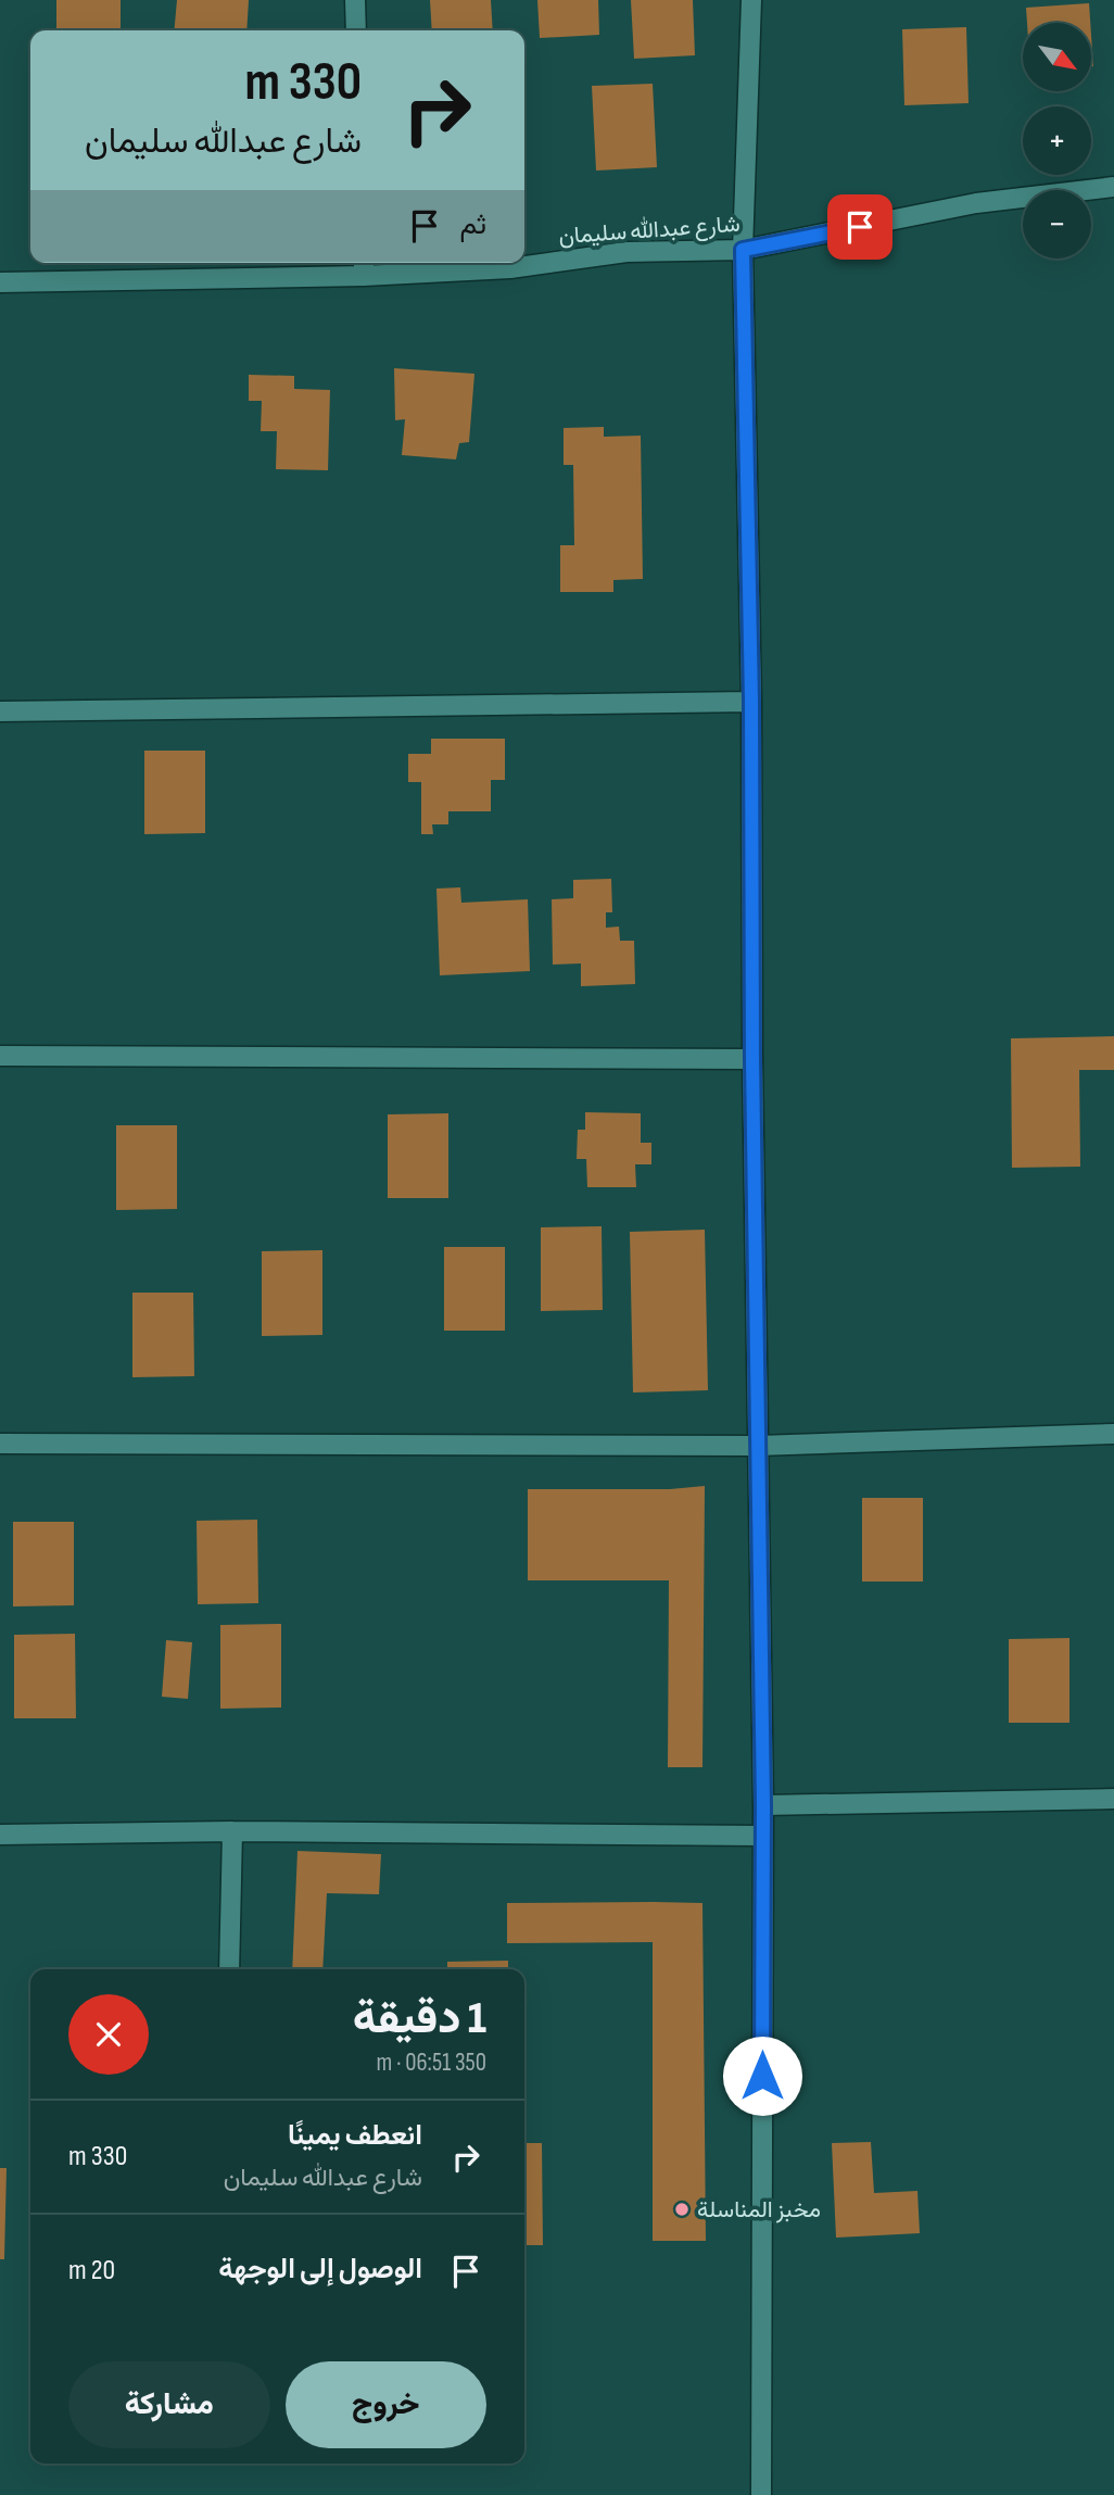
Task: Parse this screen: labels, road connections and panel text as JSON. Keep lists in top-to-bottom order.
{
  "streets": {
    "street": ["شارع عبدالله سليمان"]
  },
  "places": ["مخبز المناسلة"],
  "north": "bottom right",
  "page": {
    "map_buttons": ["+", "−"],
    "turn": ["330 m", "شارع عبدالله سليمان"],
    "then": "ثم",
    "heading": ["1 دقيقة", "350 m · 06:51"],
    "list": [
      {
        "name": "انعطف يمينًا",
        "note": "شارع عبدالله سليمان",
        "value": "330 m"
      },
      {
        "name": "الوصول إلى الوجهة",
        "value": "20 m"
      }
    ],
    "buttons": ["خروج", "مشاركة"]
  }
}
